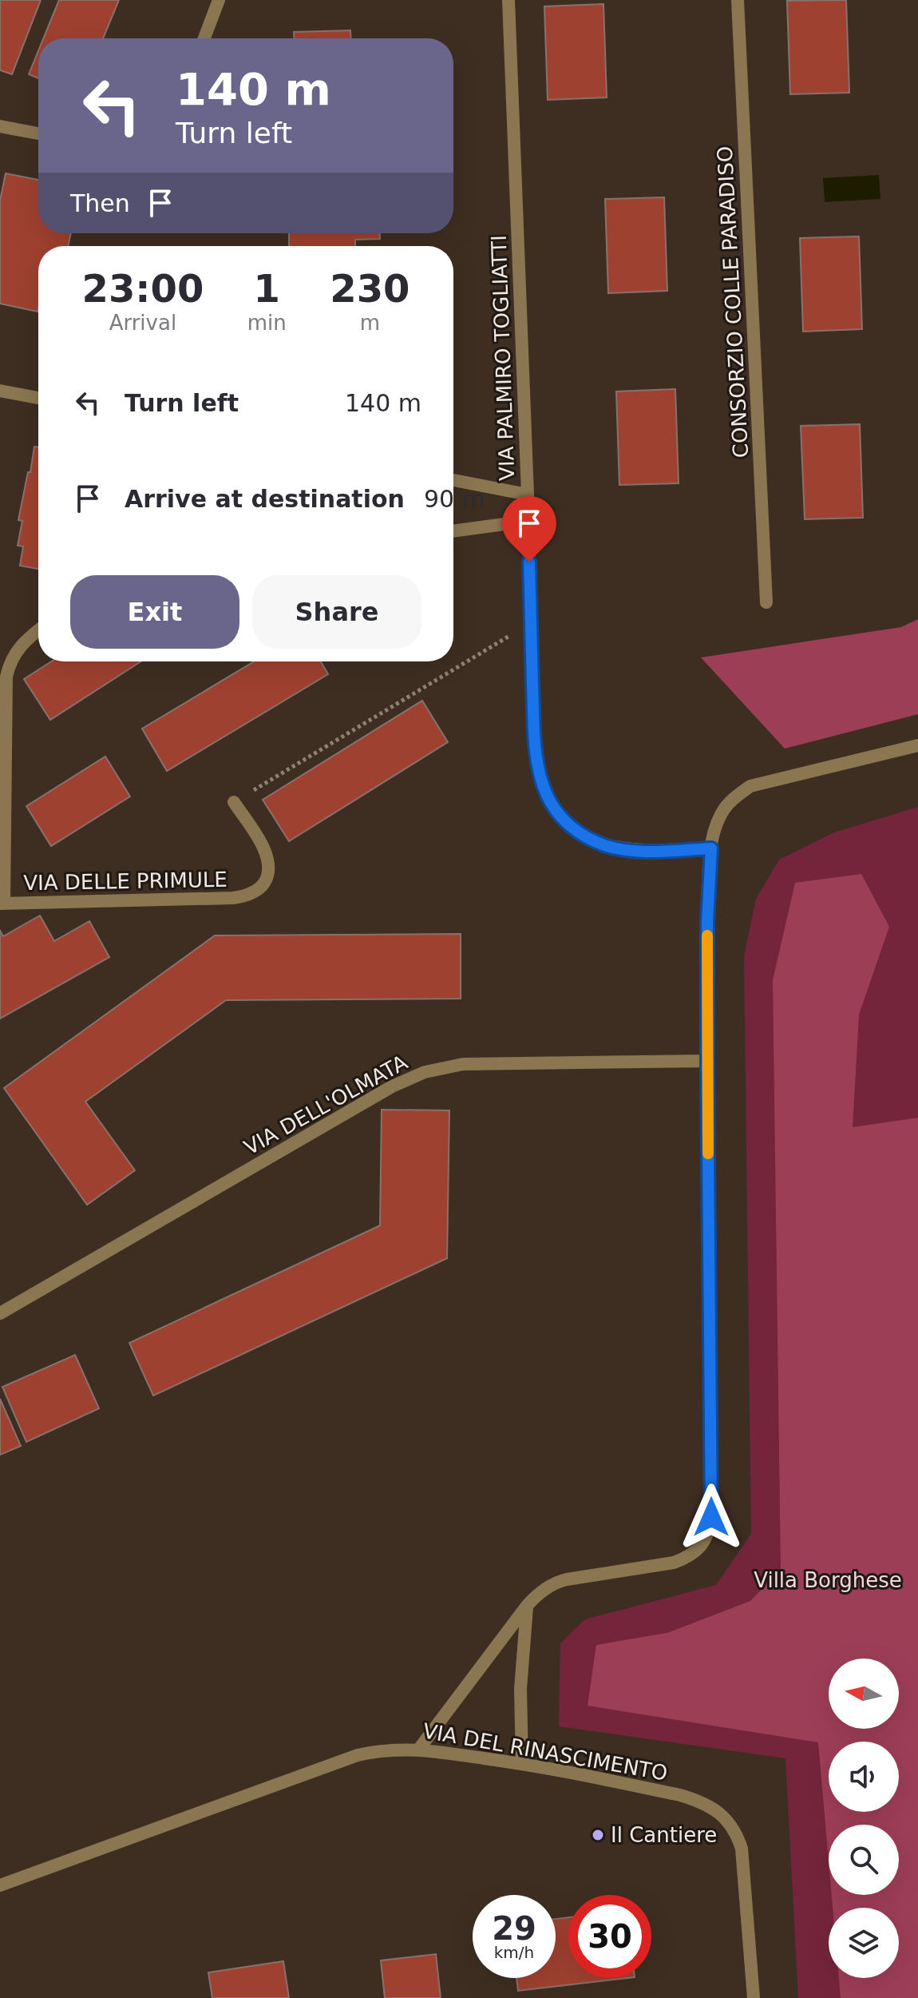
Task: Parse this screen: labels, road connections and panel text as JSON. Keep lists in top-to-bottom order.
{
  "streets": {
    "street": [
      "CONSORZIO COLLE PARADISO",
      "VIA PALMIRO TOGLIATTI",
      "VIA DELLE PRIMULE",
      "VIA DELL'OLMATA",
      "VIA DEL RINASCIMENTO"
    ]
  },
  "parks": ["Villa Borghese"],
  "places": ["Il Cantiere"],
  "north": "left",
  "page": {
    "turn": ["140 m", "Turn left"],
    "then": "Then",
    "eta": [
      "23:00",
      "Arrival",
      "1",
      "min",
      "230",
      "m"
    ],
    "list": [
      {
        "name": "Turn left",
        "value": "140 m"
      },
      {
        "name": "Arrive at destination",
        "value": "90 m"
      }
    ],
    "buttons": ["Exit", "Share"],
    "speed": "29 km/h",
    "limit": "30"
  }
}
